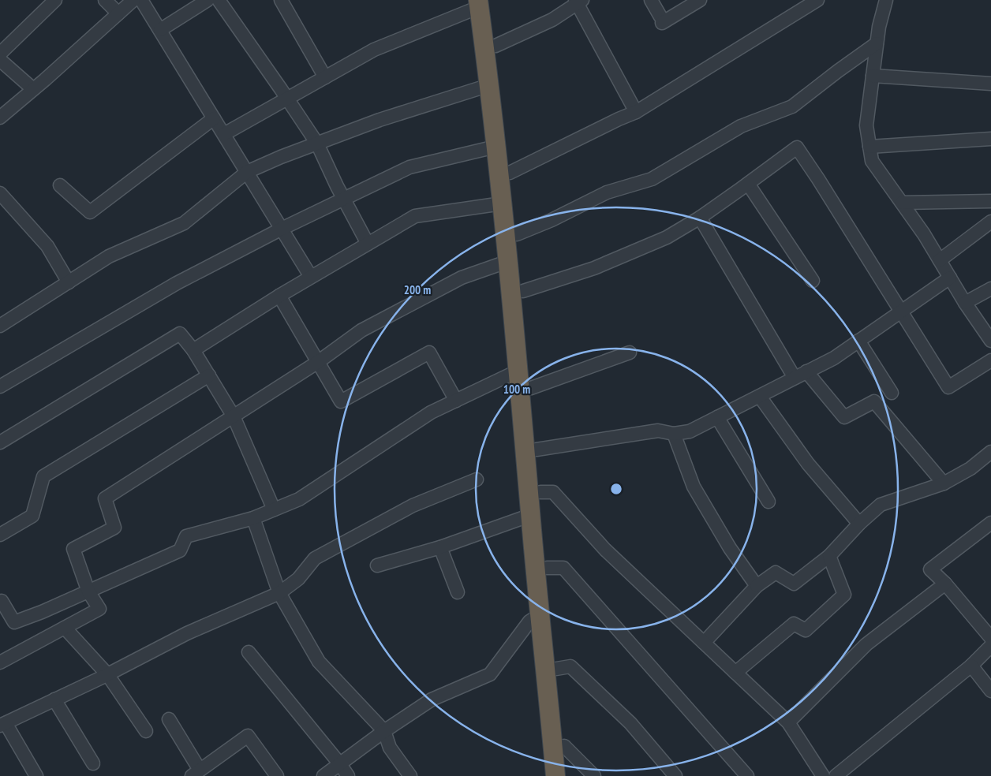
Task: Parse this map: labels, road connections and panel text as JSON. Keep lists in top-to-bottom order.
{
  "rings": ["200 m", "100 m"]
}
